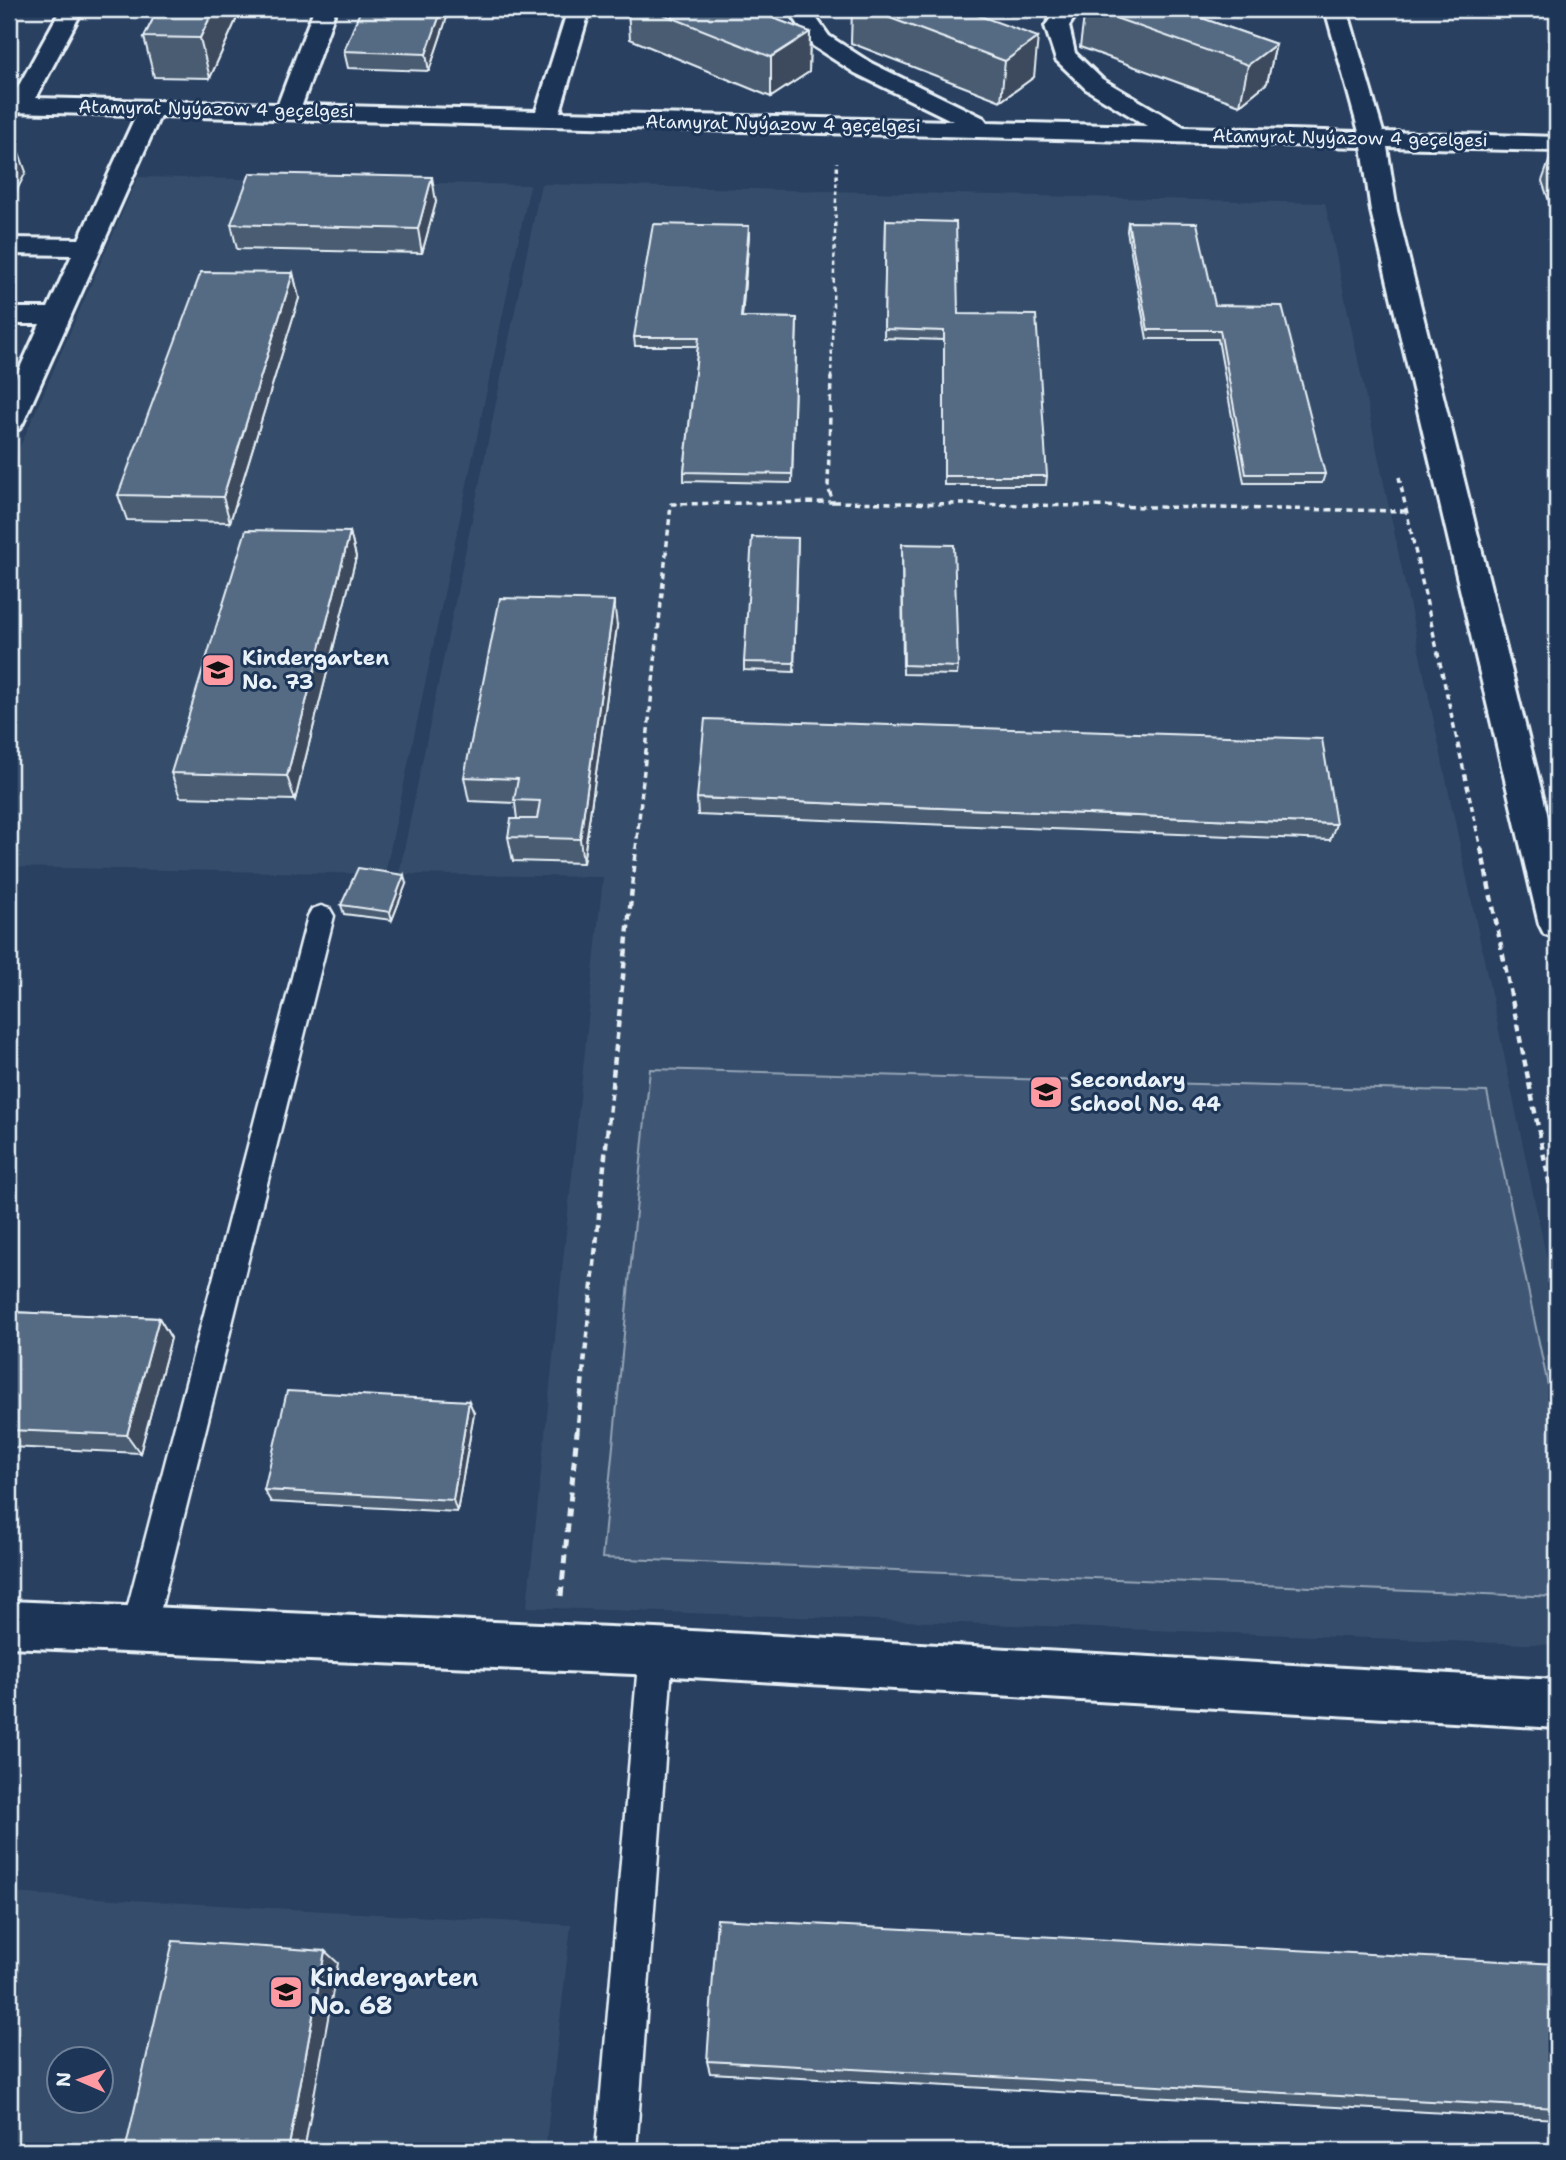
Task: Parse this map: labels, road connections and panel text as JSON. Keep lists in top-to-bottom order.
{
  "streets": {
    "street": ["Atamyrat Nyýazow 4 geçelgesi"]
  },
  "places": {
    "school or university": ["Kindergarten No. 73", "Secondary School No. 44", "Kindergarten No. 68"]
  },
  "north": "left"
}
